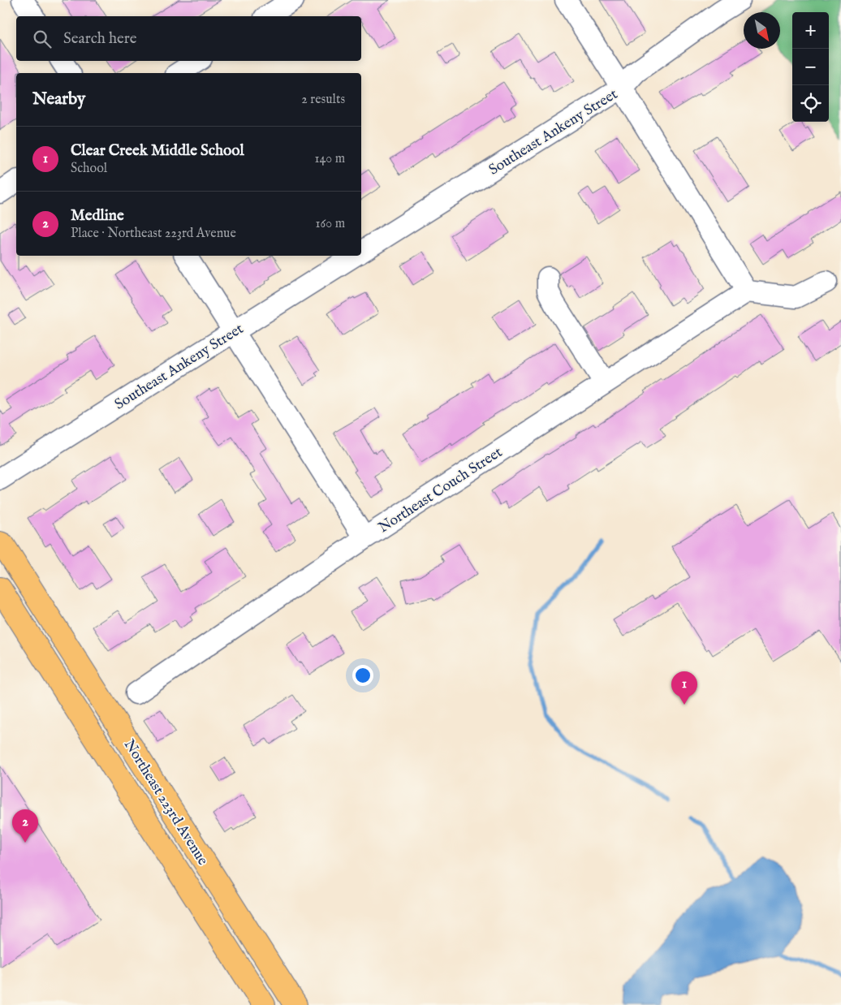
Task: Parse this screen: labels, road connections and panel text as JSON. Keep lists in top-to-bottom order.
{
  "streets": {
    "main road": ["Northeast 223rd Avenue"],
    "street": ["Southeast Ankeny Street", "Northeast Couch Street"]
  },
  "north": "bottom right",
  "page": {
    "map_buttons": ["+", "−"],
    "search": "Search here",
    "heading": ["Nearby", "2 results"],
    "list": [
      {
        "mark": "1",
        "name": "Clear Creek Middle School",
        "note": "School",
        "value": "140 m"
      },
      {
        "mark": "2",
        "name": "Medline",
        "note": "Place · Northeast 223rd Avenue",
        "value": "160 m"
      }
    ],
    "pins": ["1", "2"]
  }
}
